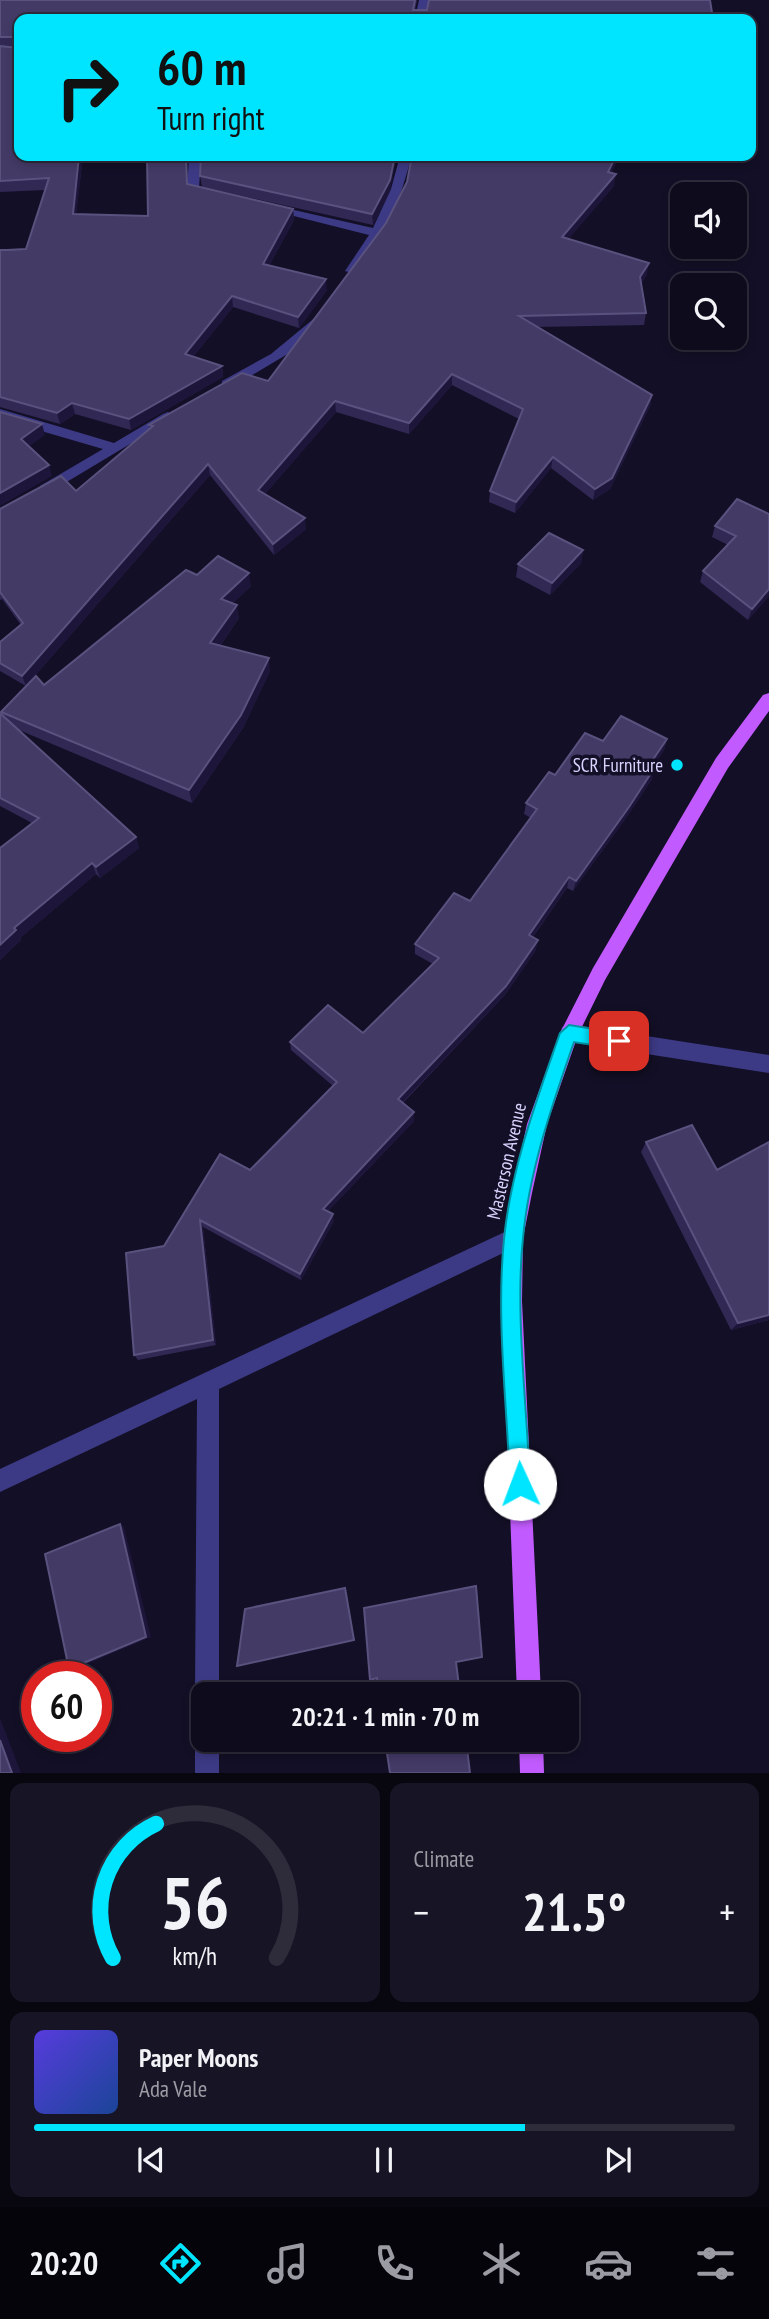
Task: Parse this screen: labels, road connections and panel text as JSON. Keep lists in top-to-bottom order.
{
  "streets": {
    "main road": ["Masterson Avenue"]
  },
  "places": ["SCR Furniture"],
  "page": {
    "turn": ["60 m", "Turn right"],
    "limit": "60",
    "trip": "20:21 · 1 min · 70 m",
    "tile": "Climate",
    "heat": ["−", "21.5°", "+"],
    "song": ["Paper Moons", "Ada Vale"],
    "tabs": "20:20",
    "gauge": ["56", "km/h"]
  }
}
